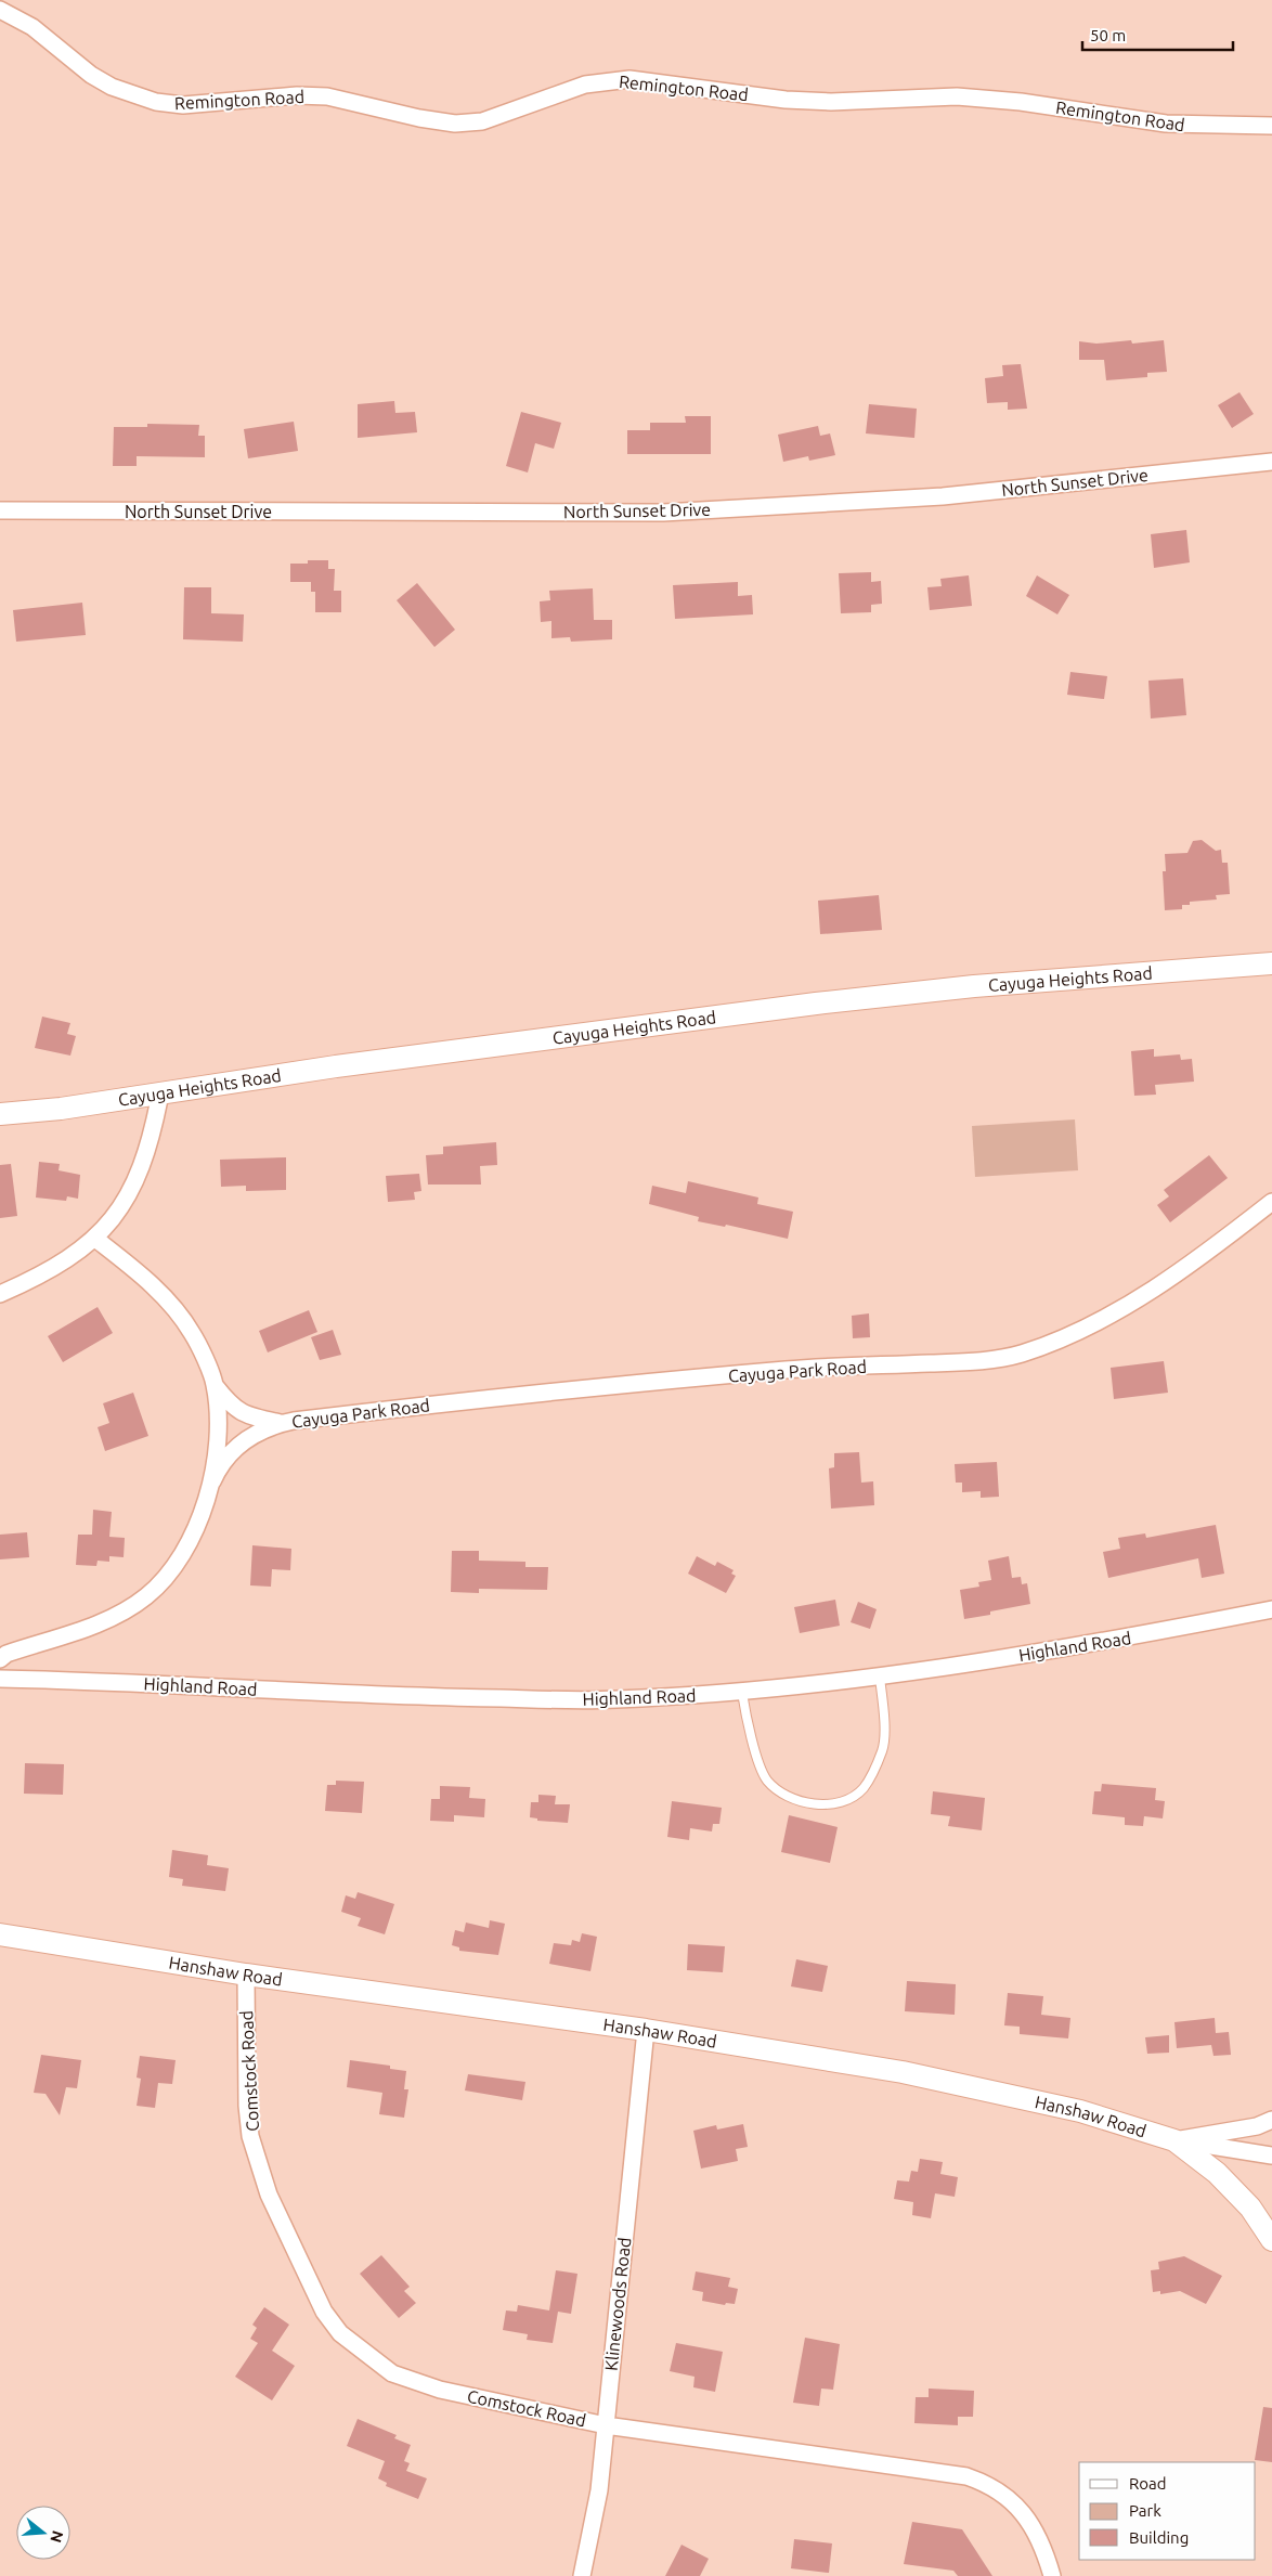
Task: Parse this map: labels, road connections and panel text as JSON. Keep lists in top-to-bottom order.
{
  "streets": {
    "street": [
      "Remington Road",
      "North Sunset Drive",
      "Cayuga Heights Road",
      "Cayuga Park Road",
      "Highland Road",
      "Hanshaw Road",
      "Comstock Road",
      "Klinewoods Road"
    ]
  },
  "crossings": [
    ["Hanshaw Road", "Comstock Road"],
    ["Hanshaw Road", "Klinewoods Road"],
    ["Comstock Road", "Klinewoods Road"]
  ],
  "legend": ["Road", "Park", "Building"],
  "scale_bar": "50 m",
  "north": "right"
}
